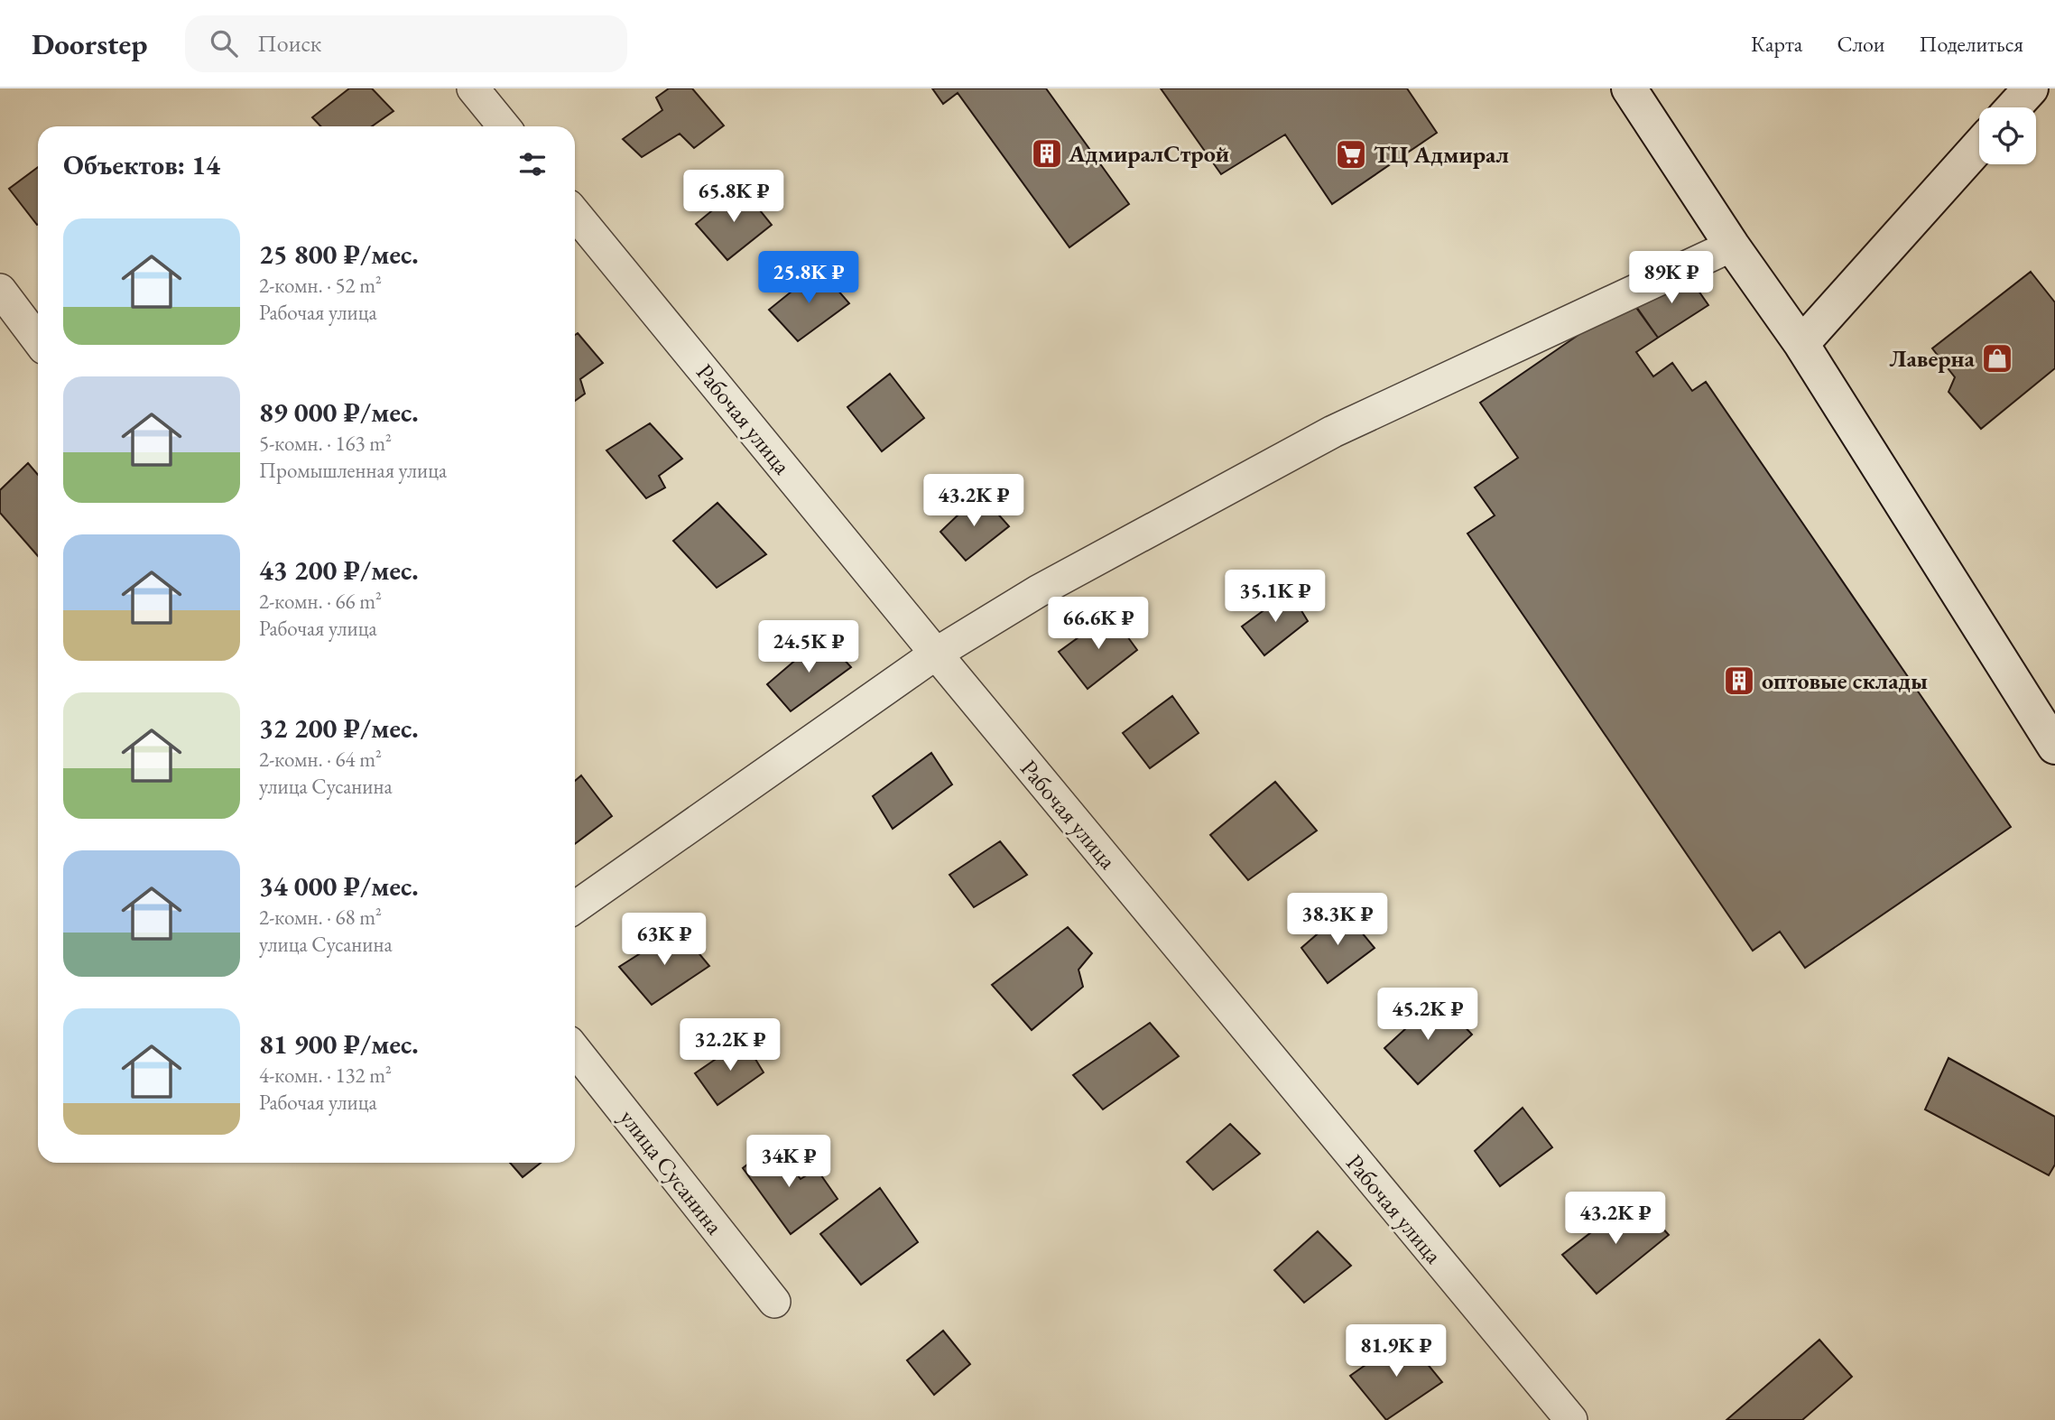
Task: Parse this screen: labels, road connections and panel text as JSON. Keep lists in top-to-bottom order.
{
  "streets": {
    "street": ["Рабочая улица", "улица Сусанина"]
  },
  "places": {
    "building": ["АдмиралСтрой", "оптовые склады"],
    "supermarket": ["ТЦ Адмирал"],
    "shop": ["Лаверна"]
  },
  "page": {
    "header": "Doorstep",
    "search": "Поиск",
    "nav": ["Карта", "Слои", "Поделиться"],
    "heading": "Объектов: 14",
    "price": [
      "65.8K ₽",
      "25.8K ₽",
      "89K ₽",
      "43.2K ₽",
      "35.1K ₽",
      "66.6K ₽",
      "24.5K ₽",
      "38.3K ₽",
      "63K ₽",
      "45.2K ₽",
      "32.2K ₽",
      "34K ₽",
      "43.2K ₽",
      "81.9K ₽"
    ],
    "list": [
      {
        "name": "25 800 ₽/мес.",
        "note": "2-комн. · 52 m² · Рабочая улица"
      },
      {
        "name": "89 000 ₽/мес.",
        "note": "5-комн. · 163 m² · Промышленная улица"
      },
      {
        "name": "43 200 ₽/мес.",
        "note": "2-комн. · 66 m² · Рабочая улица"
      },
      {
        "name": "32 200 ₽/мес.",
        "note": "2-комн. · 64 m² · улица Сусанина"
      },
      {
        "name": "34 000 ₽/мес.",
        "note": "2-комн. · 68 m² · улица Сусанина"
      },
      {
        "name": "81 900 ₽/мес.",
        "note": "4-комн. · 132 m² · Рабочая улица"
      }
    ]
  }
}
